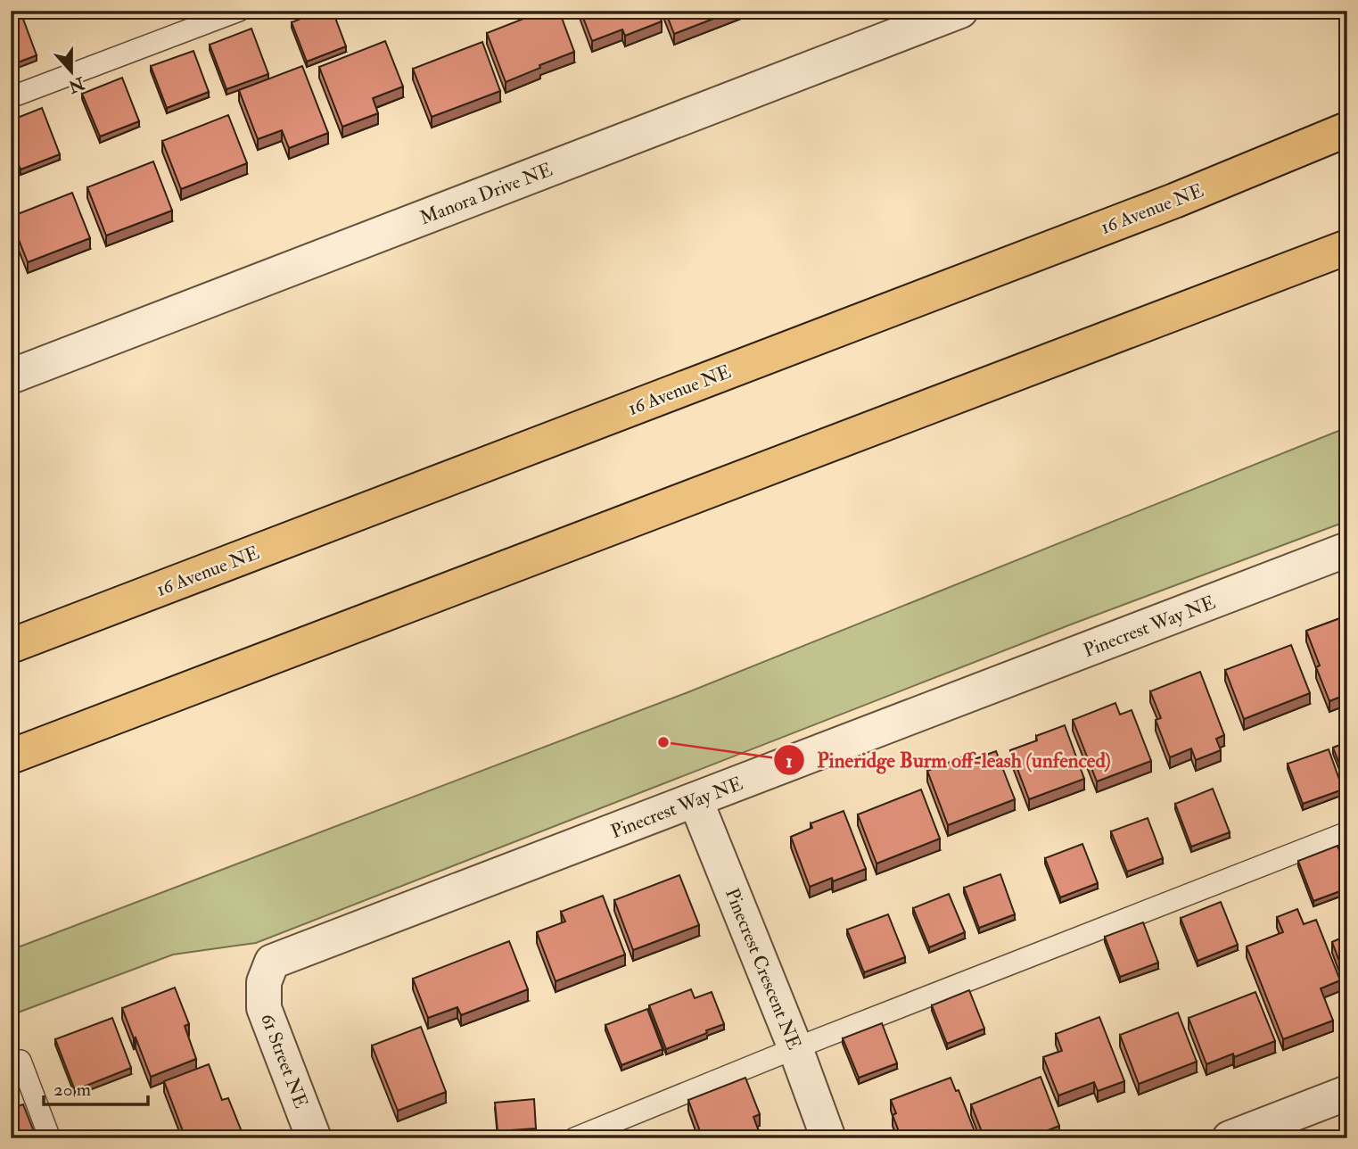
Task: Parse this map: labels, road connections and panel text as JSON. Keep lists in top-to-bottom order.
{
  "streets": {
    "highway": ["16 Avenue NE"],
    "street": [
      "Manora Drive NE",
      "Pinecrest Way NE",
      "Pinecrest Crescent NE",
      "61 Street NE"
    ]
  },
  "crossings": [
    ["Pinecrest Way NE", "Pinecrest Crescent NE"],
    ["Pinecrest Way NE", "61 Street NE"]
  ],
  "places": ["Pineridge Burm off-leash (unfenced)"],
  "scale_bar": "20 m",
  "north": "bottom"
}
